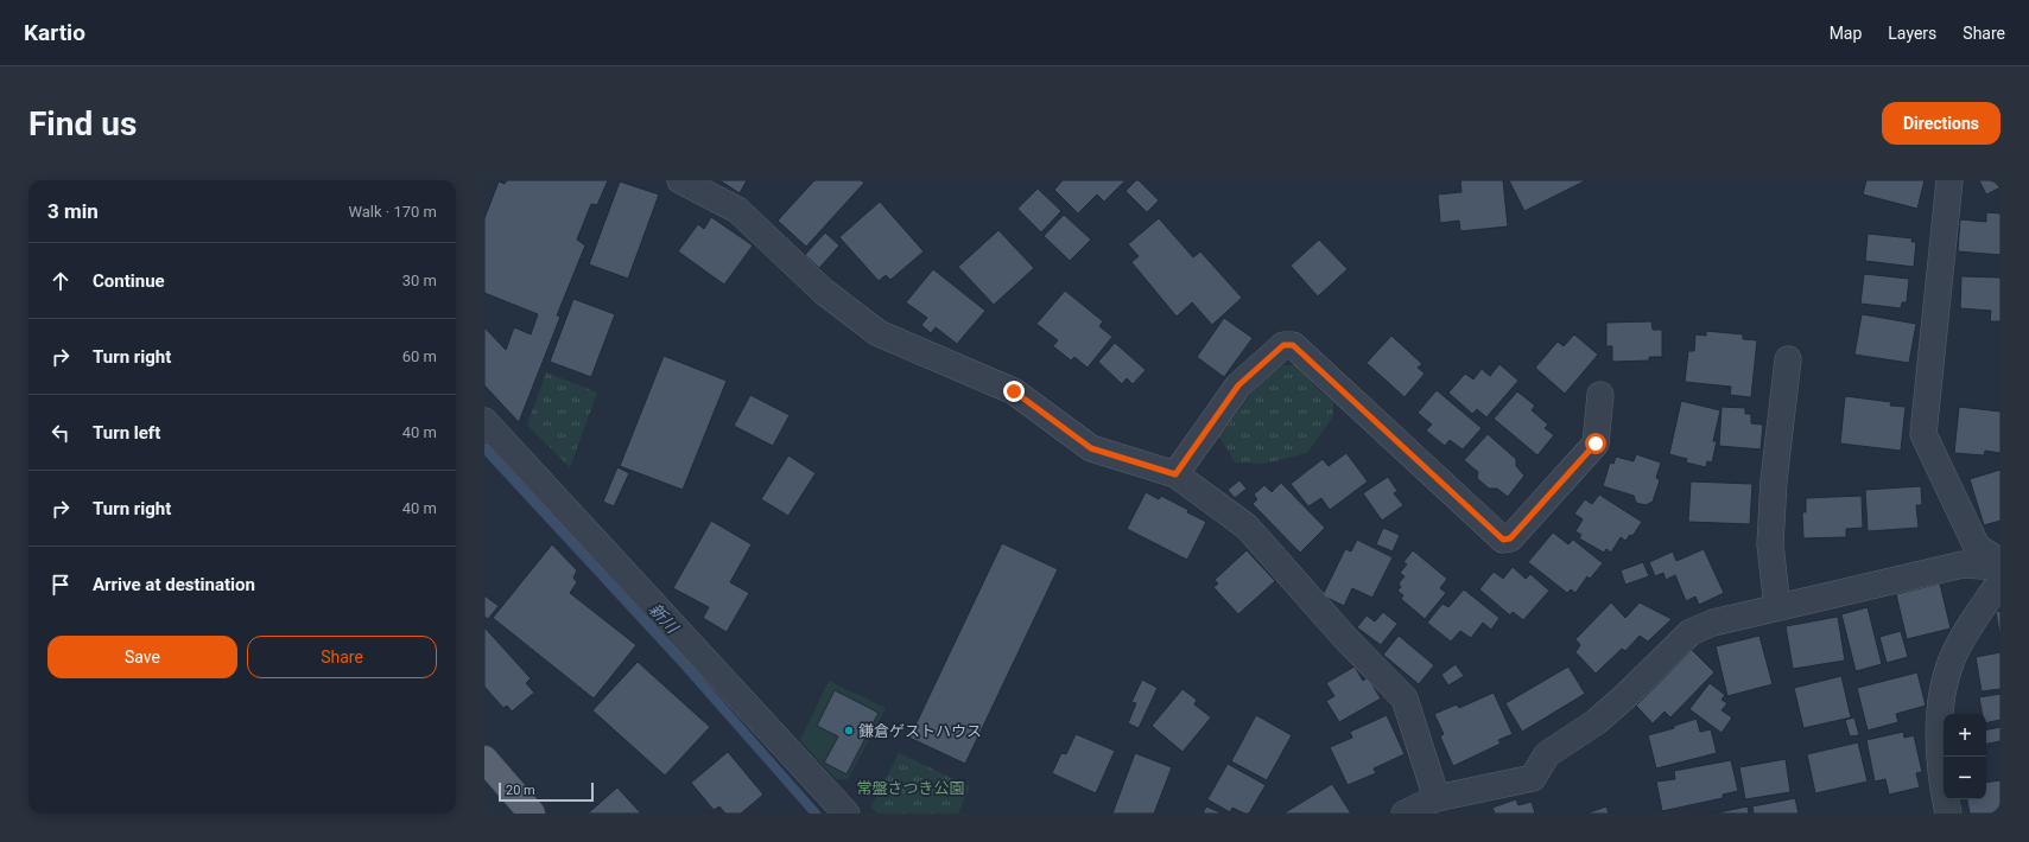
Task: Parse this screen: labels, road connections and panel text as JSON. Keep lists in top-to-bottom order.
{
  "water": ["新川"],
  "parks": ["常盤さつき公園"],
  "places": ["鎌倉ゲストハウス"],
  "scale_bar": "20 m",
  "page": {
    "header": "Kartio",
    "nav": ["Map", "Layers", "Share"],
    "buttons": [
      "Directions",
      ["Save", "Share"]
    ],
    "title": "Find us",
    "heading": ["3 min", "Walk · 170 m"],
    "list": [
      ["Continue", "30 m"],
      ["Turn right", "60 m"],
      ["Turn left", "40 m"],
      ["Turn right", "40 m"],
      "Arrive at destination"
    ],
    "map_buttons": ["+", "−"],
    "scale": "20 m"
  }
}
